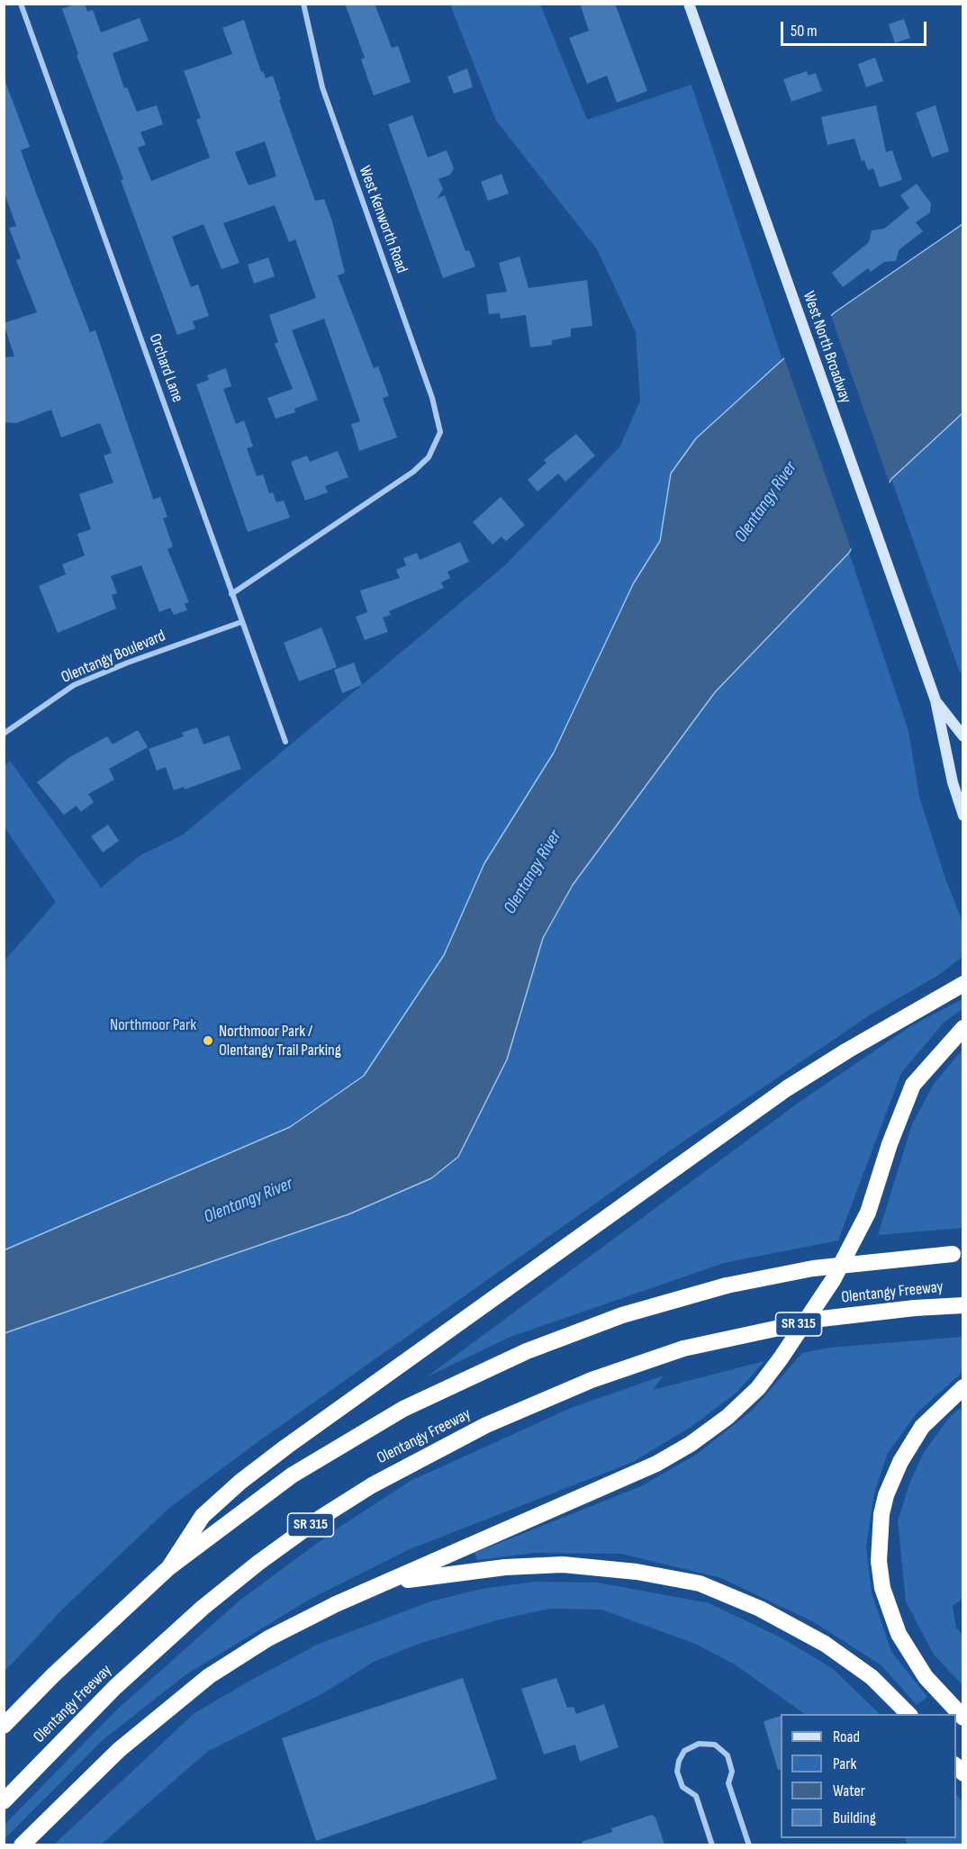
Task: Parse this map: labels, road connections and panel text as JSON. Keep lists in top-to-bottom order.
{
  "streets": {
    "highway": ["Olentangy Freeway", "SR 315"],
    "main road": ["West North Broadway"],
    "street": ["West Kenworth Road", "Orchard Lane", "Olentangy Boulevard"]
  },
  "crossings": [
    ["West Kenworth Road", "Orchard Lane"],
    ["Orchard Lane", "Olentangy Boulevard"]
  ],
  "water": ["Olentangy River"],
  "parks": ["Northmoor Park"],
  "places": ["Northmoor Park / Olentangy Trail Parking"],
  "legend": [
    "Road",
    "Park",
    "Water",
    "Building"
  ],
  "scale_bar": "50 m"
}
